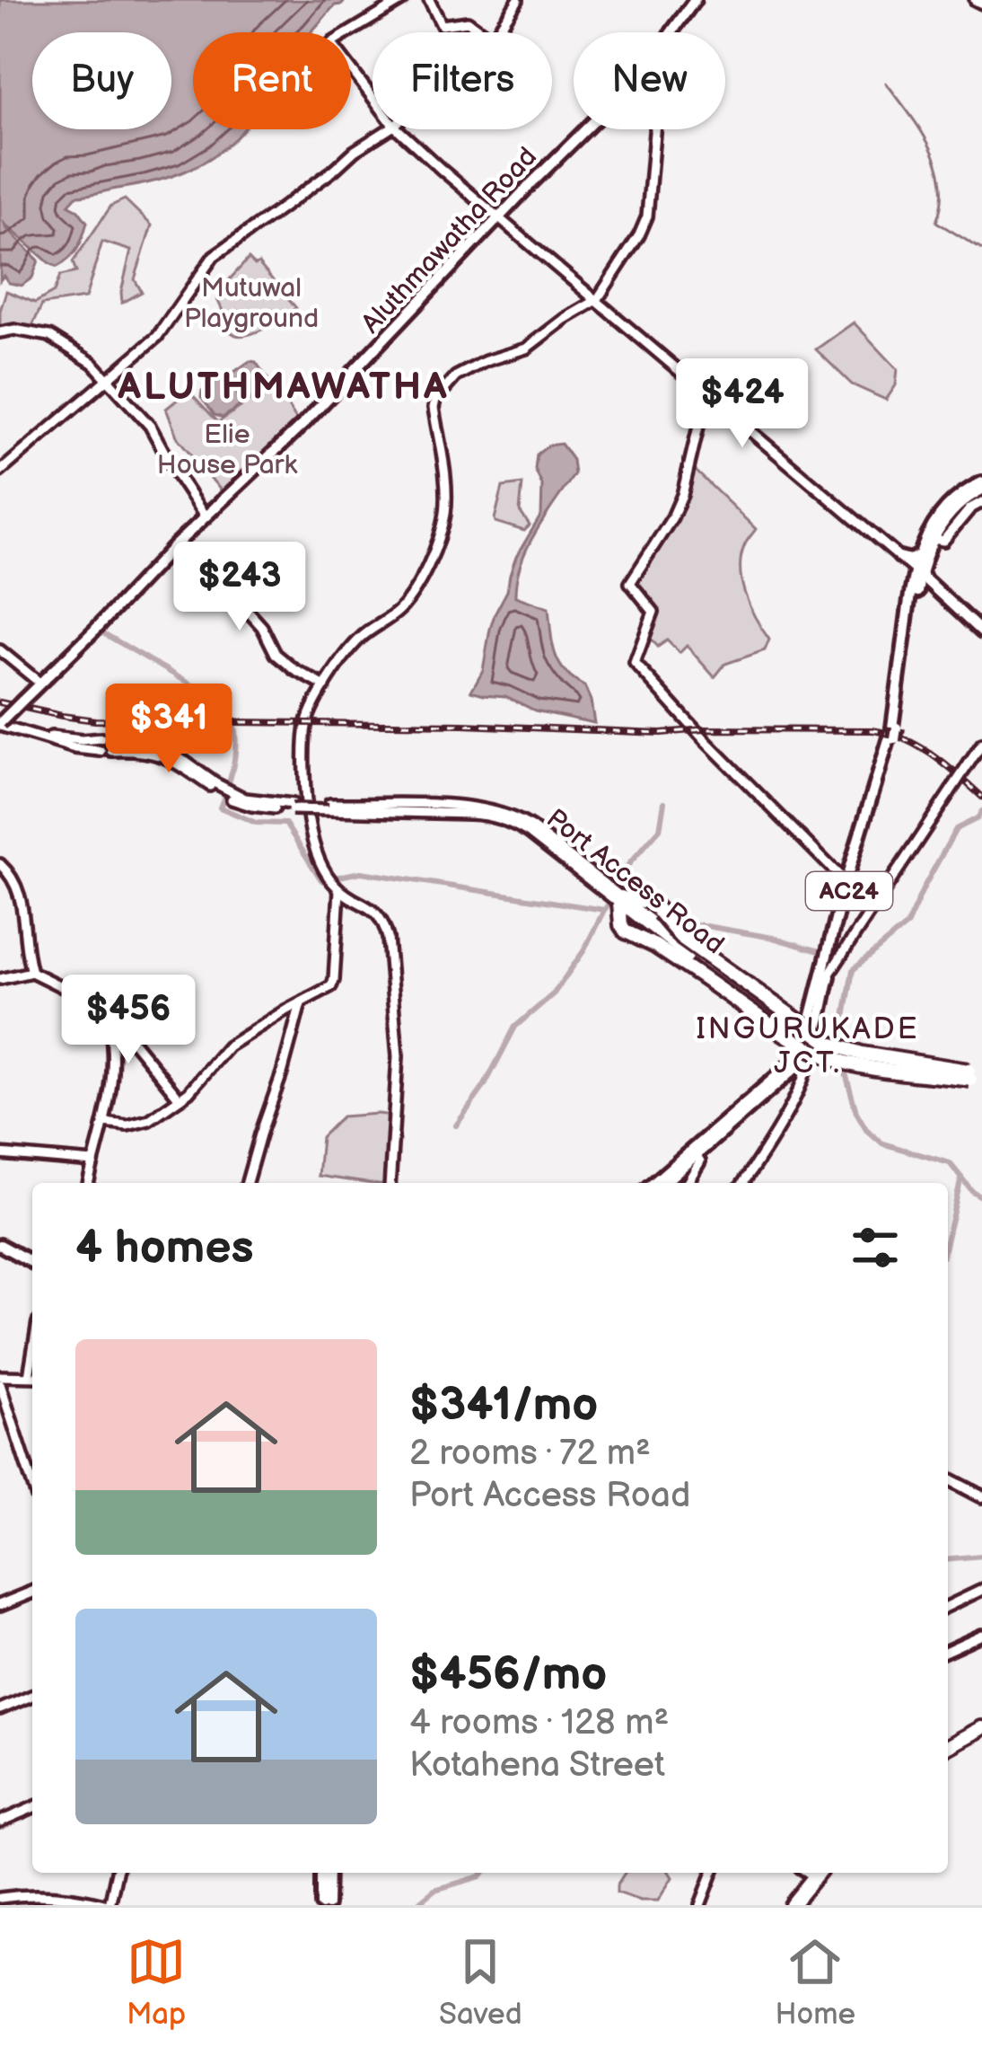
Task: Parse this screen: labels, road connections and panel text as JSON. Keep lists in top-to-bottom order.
{
  "streets": {
    "main road": ["Aluthmawatha Road", "AC24"],
    "street": ["Port Access Road"]
  },
  "crossings": [
    ["Port Access Road", "AC24"]
  ],
  "districts": ["ALUTHMAWATHA", "INGURUKADE JCT."],
  "parks": ["Mutuwal Playground", "Elie House Park"],
  "page": {
    "chip": [
      "Buy",
      "Rent",
      "Filters",
      "New"
    ],
    "price": [
      "$424",
      "$243",
      "$341",
      "$456"
    ],
    "heading": "4 homes",
    "list": [
      {
        "name": "$341/mo",
        "note": "2 rooms · 72 m² · Port Access Road"
      },
      {
        "name": "$456/mo",
        "note": "4 rooms · 128 m² · Kotahena Street"
      }
    ],
    "tabs": ["Map", "Saved", "Home"]
  }
}
